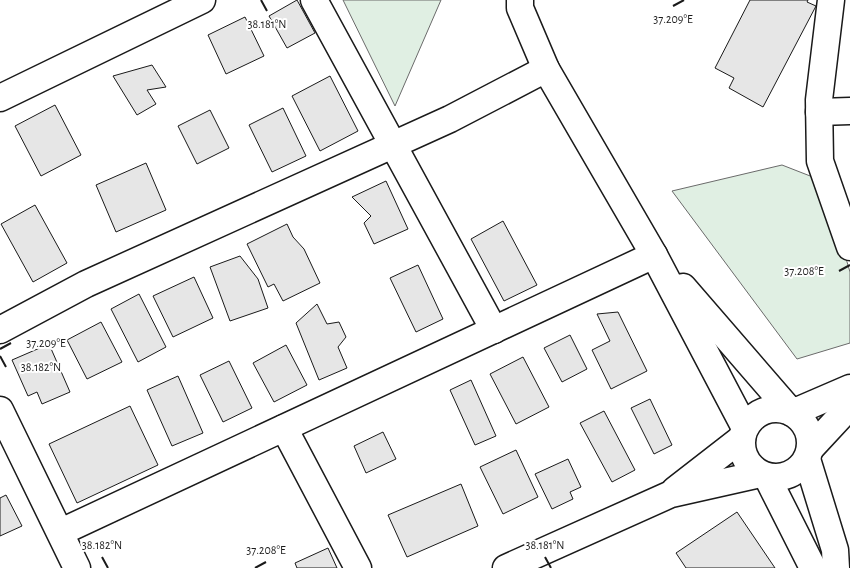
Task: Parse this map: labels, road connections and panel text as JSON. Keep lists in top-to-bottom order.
{
  "coordinates": [
    "37.209°E",
    "38.181°N",
    "37.208°E",
    "38.182°N"
  ]
}
